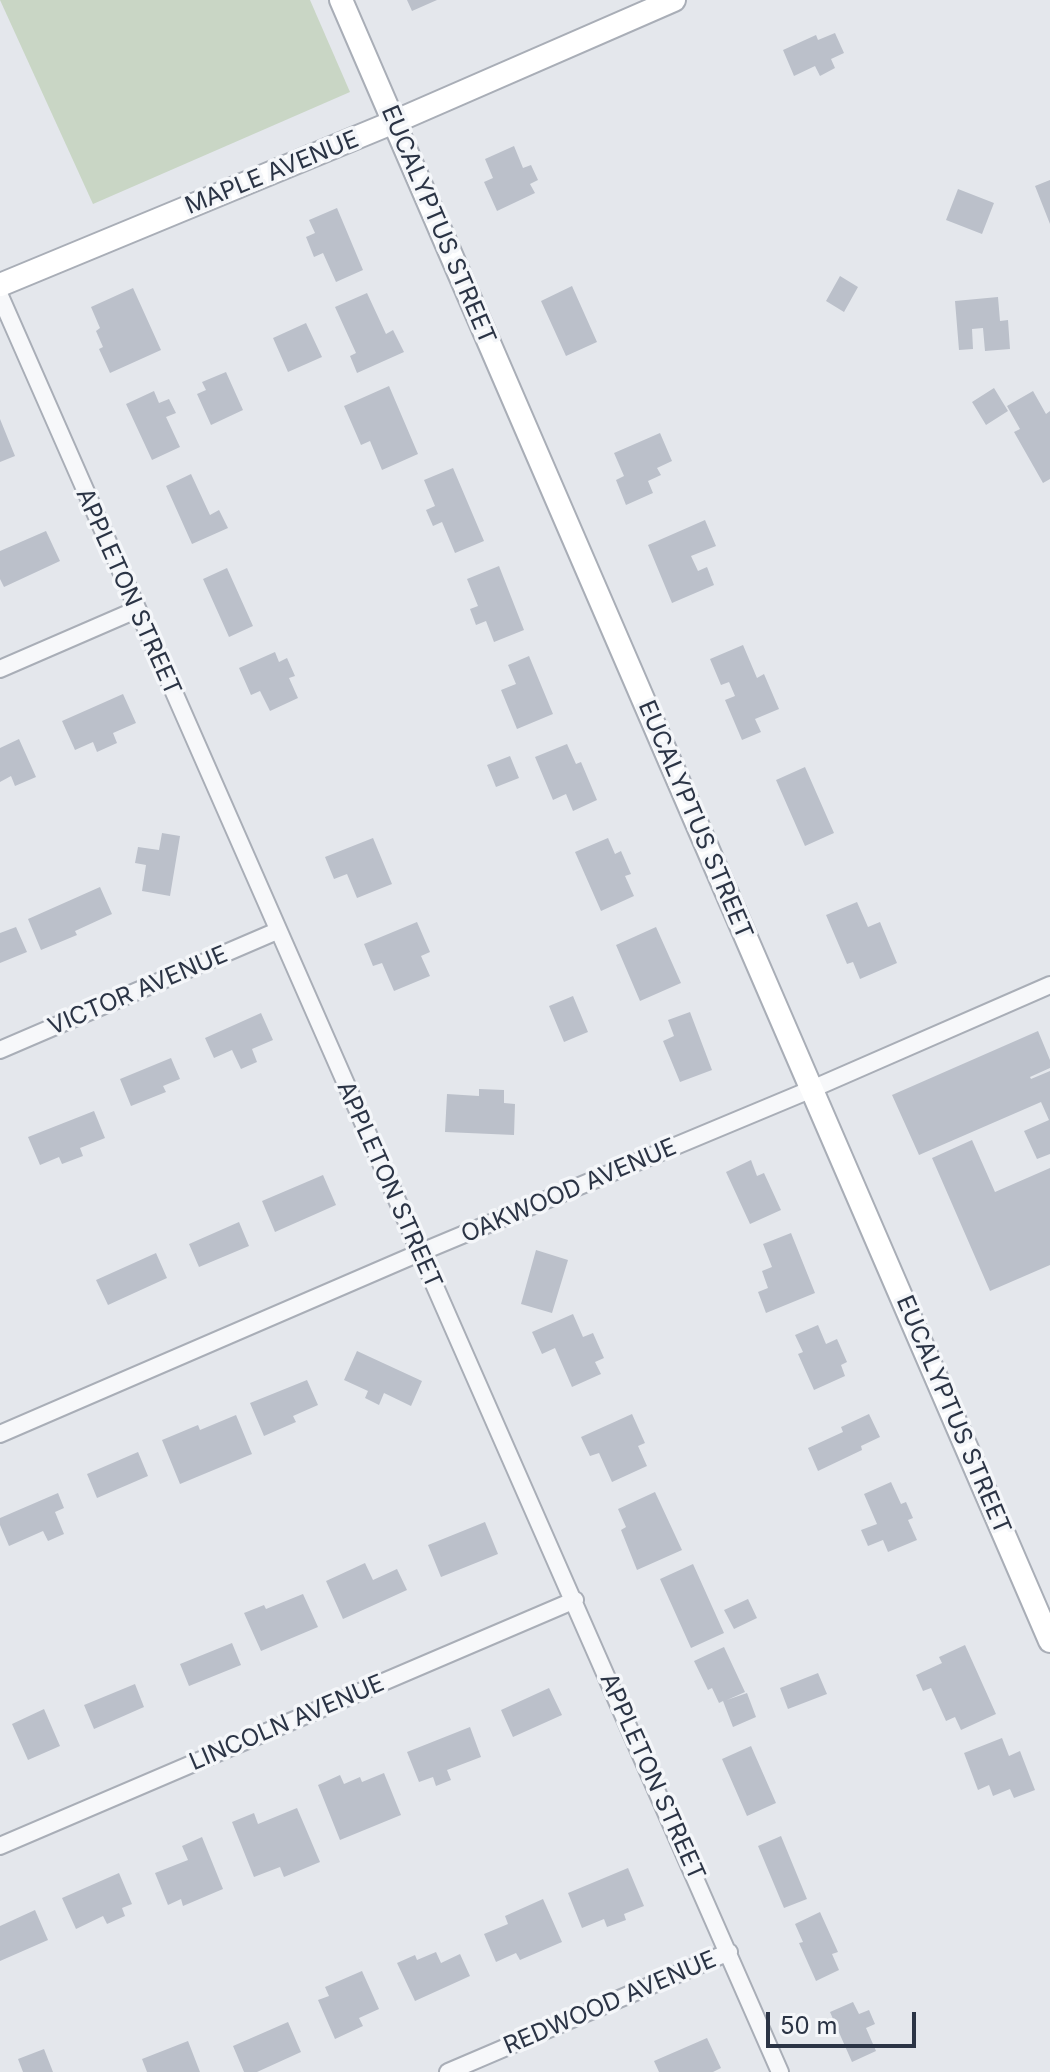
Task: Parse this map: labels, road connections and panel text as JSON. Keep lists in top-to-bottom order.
{
  "streets": {
    "main road": ["MAPLE AVENUE", "EUCALYPTUS STREET"],
    "street": [
      "APPLETON STREET",
      "VICTOR AVENUE",
      "OAKWOOD AVENUE",
      "LINCOLN AVENUE",
      "REDWOOD AVENUE"
    ]
  },
  "crossings": [
    ["MAPLE AVENUE", "EUCALYPTUS STREET"],
    ["EUCALYPTUS STREET", "OAKWOOD AVENUE"],
    ["APPLETON STREET", "VICTOR AVENUE"],
    ["APPLETON STREET", "OAKWOOD AVENUE"],
    ["APPLETON STREET", "LINCOLN AVENUE"],
    ["APPLETON STREET", "REDWOOD AVENUE"]
  ],
  "scale_bar": "50 m"
}
